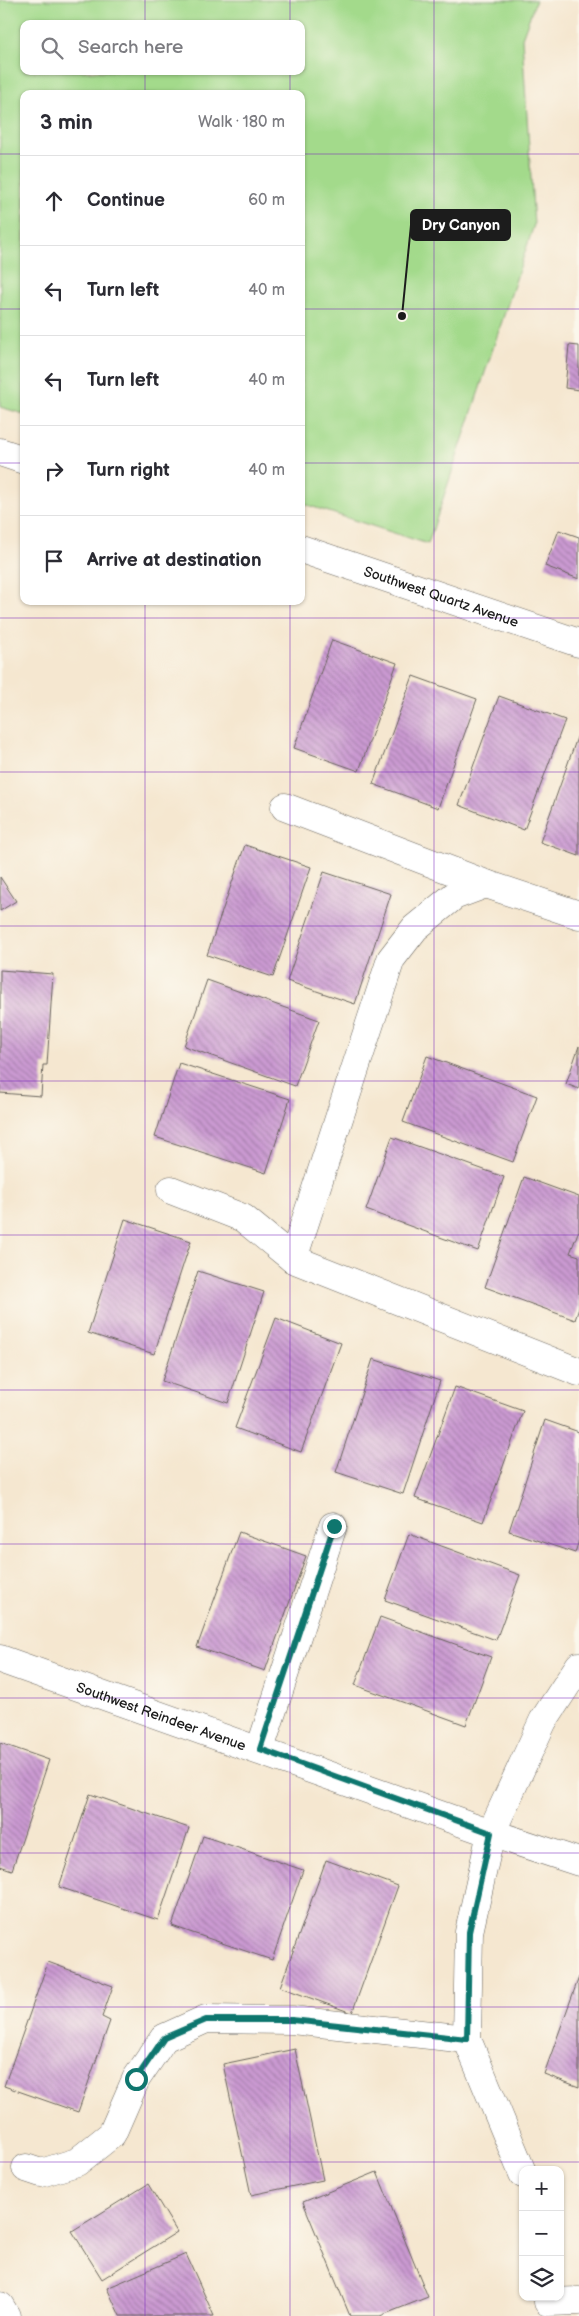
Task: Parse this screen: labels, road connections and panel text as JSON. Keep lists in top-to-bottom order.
{
  "streets": {
    "street": ["Southwest Quartz Avenue", "Southwest Reindeer Avenue"]
  },
  "places": ["Dry Canyon"],
  "page": {
    "search": "Search here",
    "heading": ["3 min", "Walk · 180 m"],
    "list": [
      ["Continue", "60 m"],
      ["Turn left", "40 m"],
      ["Turn left", "40 m"],
      ["Turn right", "40 m"],
      "Arrive at destination"
    ],
    "map_buttons": ["+", "−"]
  }
}
